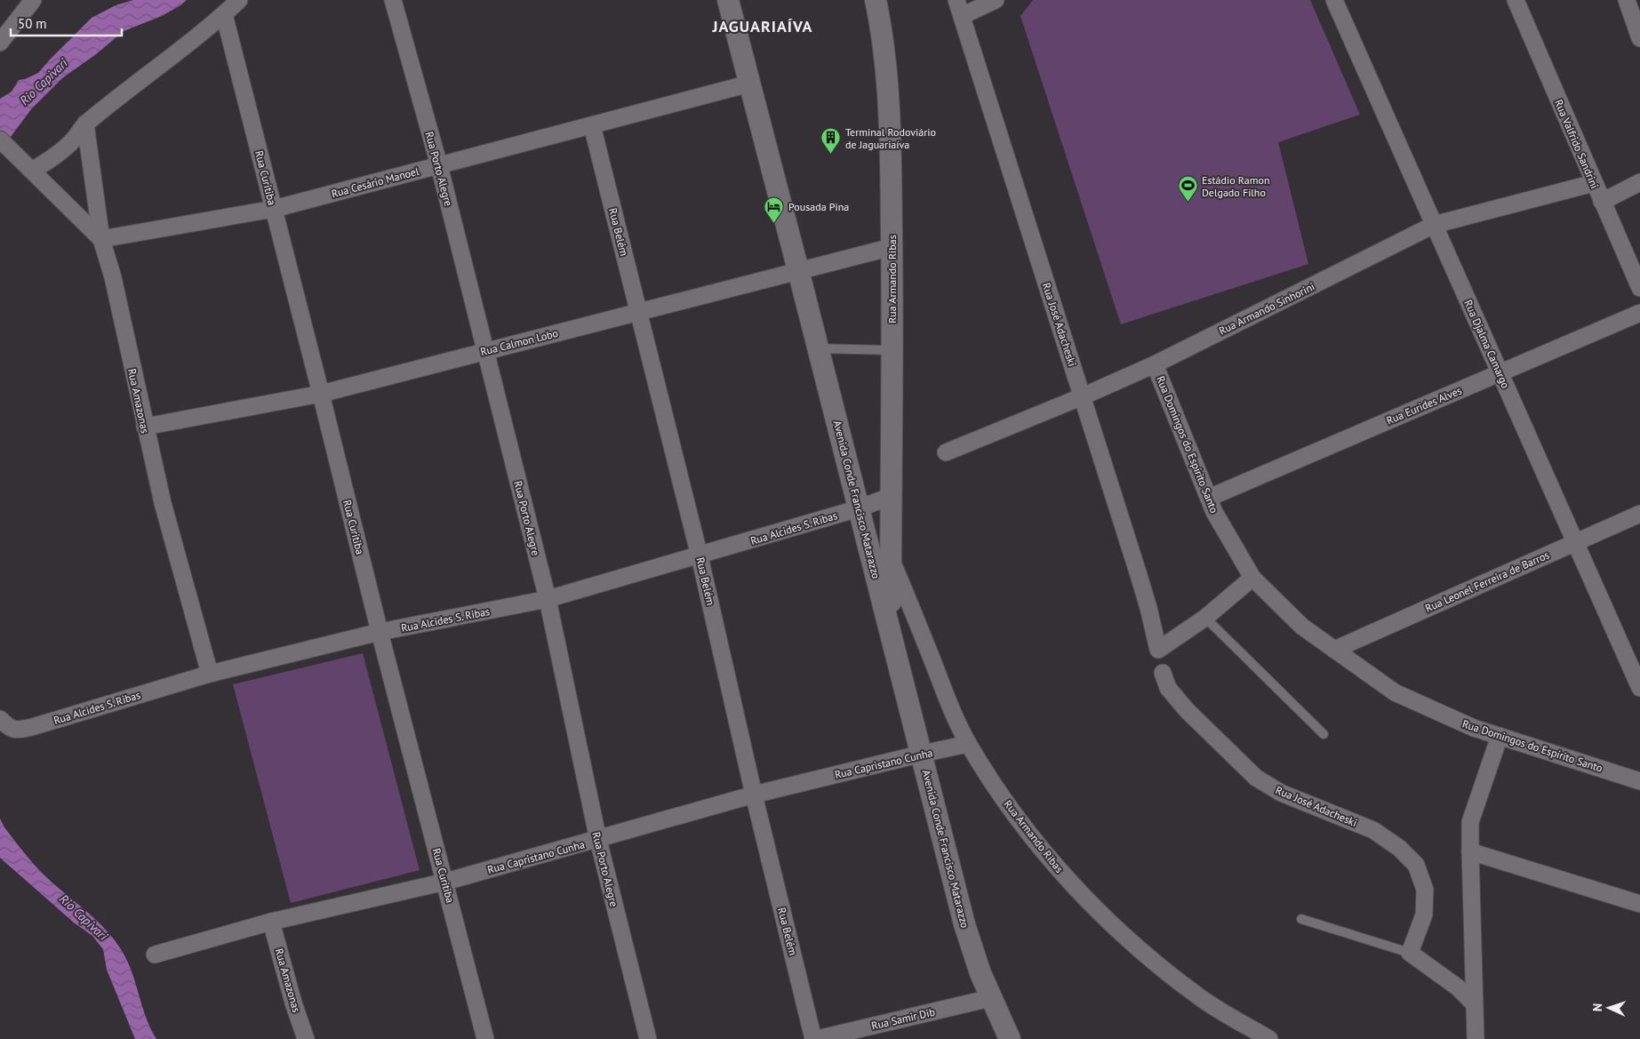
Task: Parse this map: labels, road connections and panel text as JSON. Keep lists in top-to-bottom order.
{
  "streets": {
    "street": [
      "Rua Valfrido Sandrini",
      "Rua Porto Alegre",
      "Rua Curitiba",
      "Rua Cesário Manoel",
      "Rua Belém",
      "Rua Armando Ribas",
      "Rua Armando Sinhorini",
      "Rua José Adacheski",
      "Rua Calmon Lobo",
      "Rua Djalma Camargo",
      "Rua Amazonas",
      "Rua Eurides Alves",
      "Rua Domingos do Espírito Santo",
      "Avenida Conde Francisco Matarazzo",
      "Rua Alcides S. Ribas",
      "Rua Leonel Ferreira de Barros",
      "Rua Capristano Cunha",
      "Rua Samir Dib"
    ]
  },
  "crossings": [
    ["Rua Valfrido Sandrini", "Rua Armando Sinhorini"],
    ["Rua Porto Alegre", "Rua Cesário Manoel"],
    ["Rua Porto Alegre", "Rua Calmon Lobo"],
    ["Rua Porto Alegre", "Rua Alcides S. Ribas"],
    ["Rua Porto Alegre", "Rua Capristano Cunha"],
    ["Rua Curitiba", "Rua Cesário Manoel"],
    ["Rua Curitiba", "Rua Calmon Lobo"],
    ["Rua Curitiba", "Rua Alcides S. Ribas"],
    ["Rua Curitiba", "Rua Capristano Cunha"],
    ["Rua Cesário Manoel", "Rua Belém"],
    ["Rua Cesário Manoel", "Rua Amazonas"],
    ["Rua Cesário Manoel", "Avenida Conde Francisco Matarazzo"],
    ["Rua Belém", "Rua Calmon Lobo"],
    ["Rua Belém", "Rua Alcides S. Ribas"],
    ["Rua Belém", "Rua Capristano Cunha"],
    ["Rua Belém", "Rua Samir Dib"],
    ["Rua Armando Ribas", "Rua Calmon Lobo"],
    ["Rua Armando Ribas", "Avenida Conde Francisco Matarazzo"],
    ["Rua Armando Ribas", "Rua Alcides S. Ribas"],
    ["Rua Armando Ribas", "Rua Capristano Cunha"],
    ["Rua Armando Sinhorini", "Rua José Adacheski"],
    ["Rua Armando Sinhorini", "Rua Djalma Camargo"],
    ["Rua Armando Sinhorini", "Rua Domingos do Espírito Santo"],
    ["Rua Calmon Lobo", "Rua Amazonas"],
    ["Rua Calmon Lobo", "Avenida Conde Francisco Matarazzo"],
    ["Rua Djalma Camargo", "Rua Eurides Alves"],
    ["Rua Djalma Camargo", "Rua Leonel Ferreira de Barros"],
    ["Rua Amazonas", "Rua Alcides S. Ribas"],
    ["Rua Amazonas", "Rua Capristano Cunha"],
    ["Rua Eurides Alves", "Rua Domingos do Espírito Santo"],
    ["Rua Domingos do Espírito Santo", "Rua Leonel Ferreira de Barros"],
    ["Avenida Conde Francisco Matarazzo", "Rua Alcides S. Ribas"],
    ["Avenida Conde Francisco Matarazzo", "Rua Capristano Cunha"],
    ["Avenida Conde Francisco Matarazzo", "Rua Samir Dib"]
  ],
  "districts": ["JAGUARIAÍVA"],
  "water": ["Rio Capivari"],
  "places": {
    "building": ["Terminal Rodoviário de Jaguariaíva"],
    "sports": ["Estádio Ramon Delgado Filho"],
    "hotel": ["Pousada Pina"]
  },
  "scale_bar": "50 m",
  "north": "left"
}
